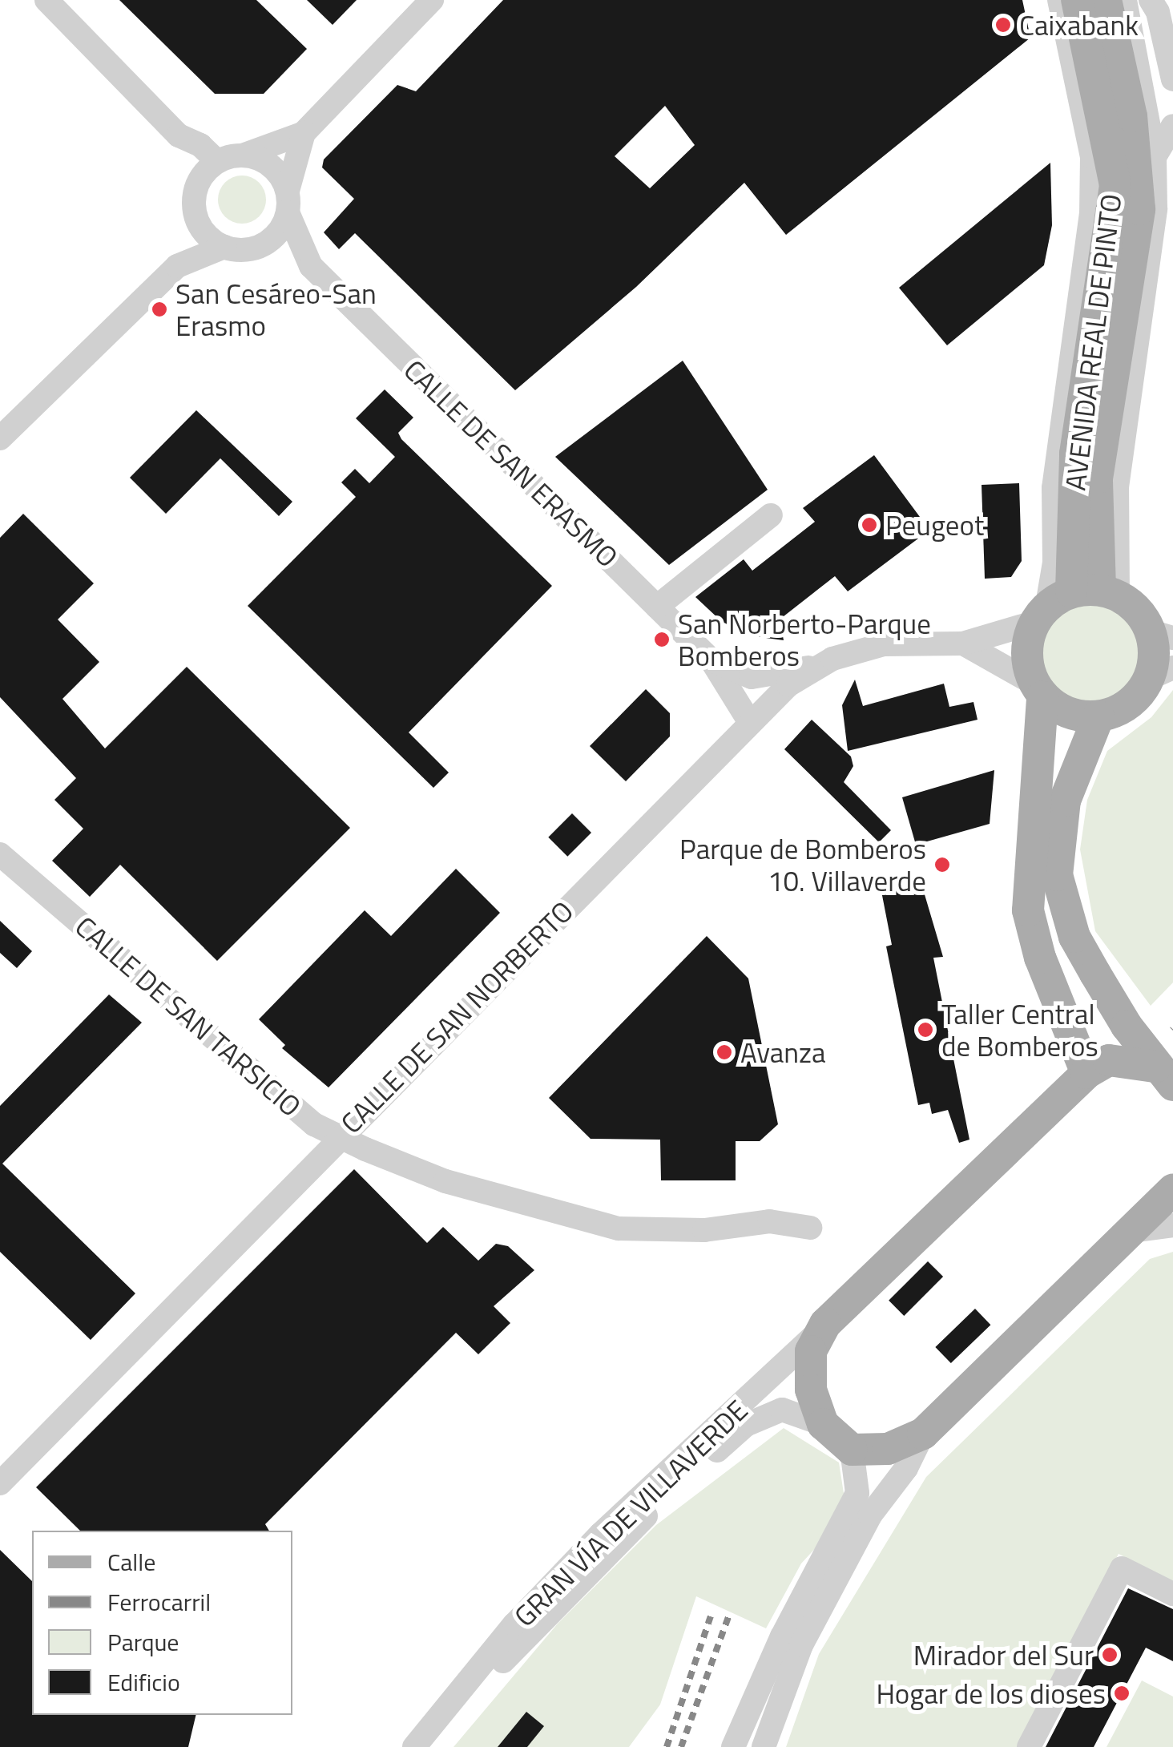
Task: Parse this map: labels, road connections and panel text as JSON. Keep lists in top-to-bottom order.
{
  "streets": {
    "main road": ["AVENIDA REAL DE PINTO", "GRAN VÍA DE VILLAVERDE"],
    "street": ["CALLE DE SAN ERASMO", "CALLE DE SAN TARSICIO", "CALLE DE SAN NORBERTO"]
  },
  "crossings": [
    ["AVENIDA REAL DE PINTO", "CALLE DE SAN NORBERTO"],
    ["CALLE DE SAN ERASMO", "CALLE DE SAN NORBERTO"],
    ["CALLE DE SAN TARSICIO", "CALLE DE SAN NORBERTO"]
  ],
  "places": [
    "Caixabank",
    "San Cesáreo-San Erasmo",
    "Peugeot",
    "San Norberto-Parque Bomberos",
    "Parque de Bomberos 10. Villaverde",
    "Taller Central de Bomberos",
    "Avanza",
    "Mirador del Sur",
    "Hogar de los dioses"
  ],
  "legend": [
    "Calle",
    "Ferrocarril",
    "Parque",
    "Edificio"
  ]
}
